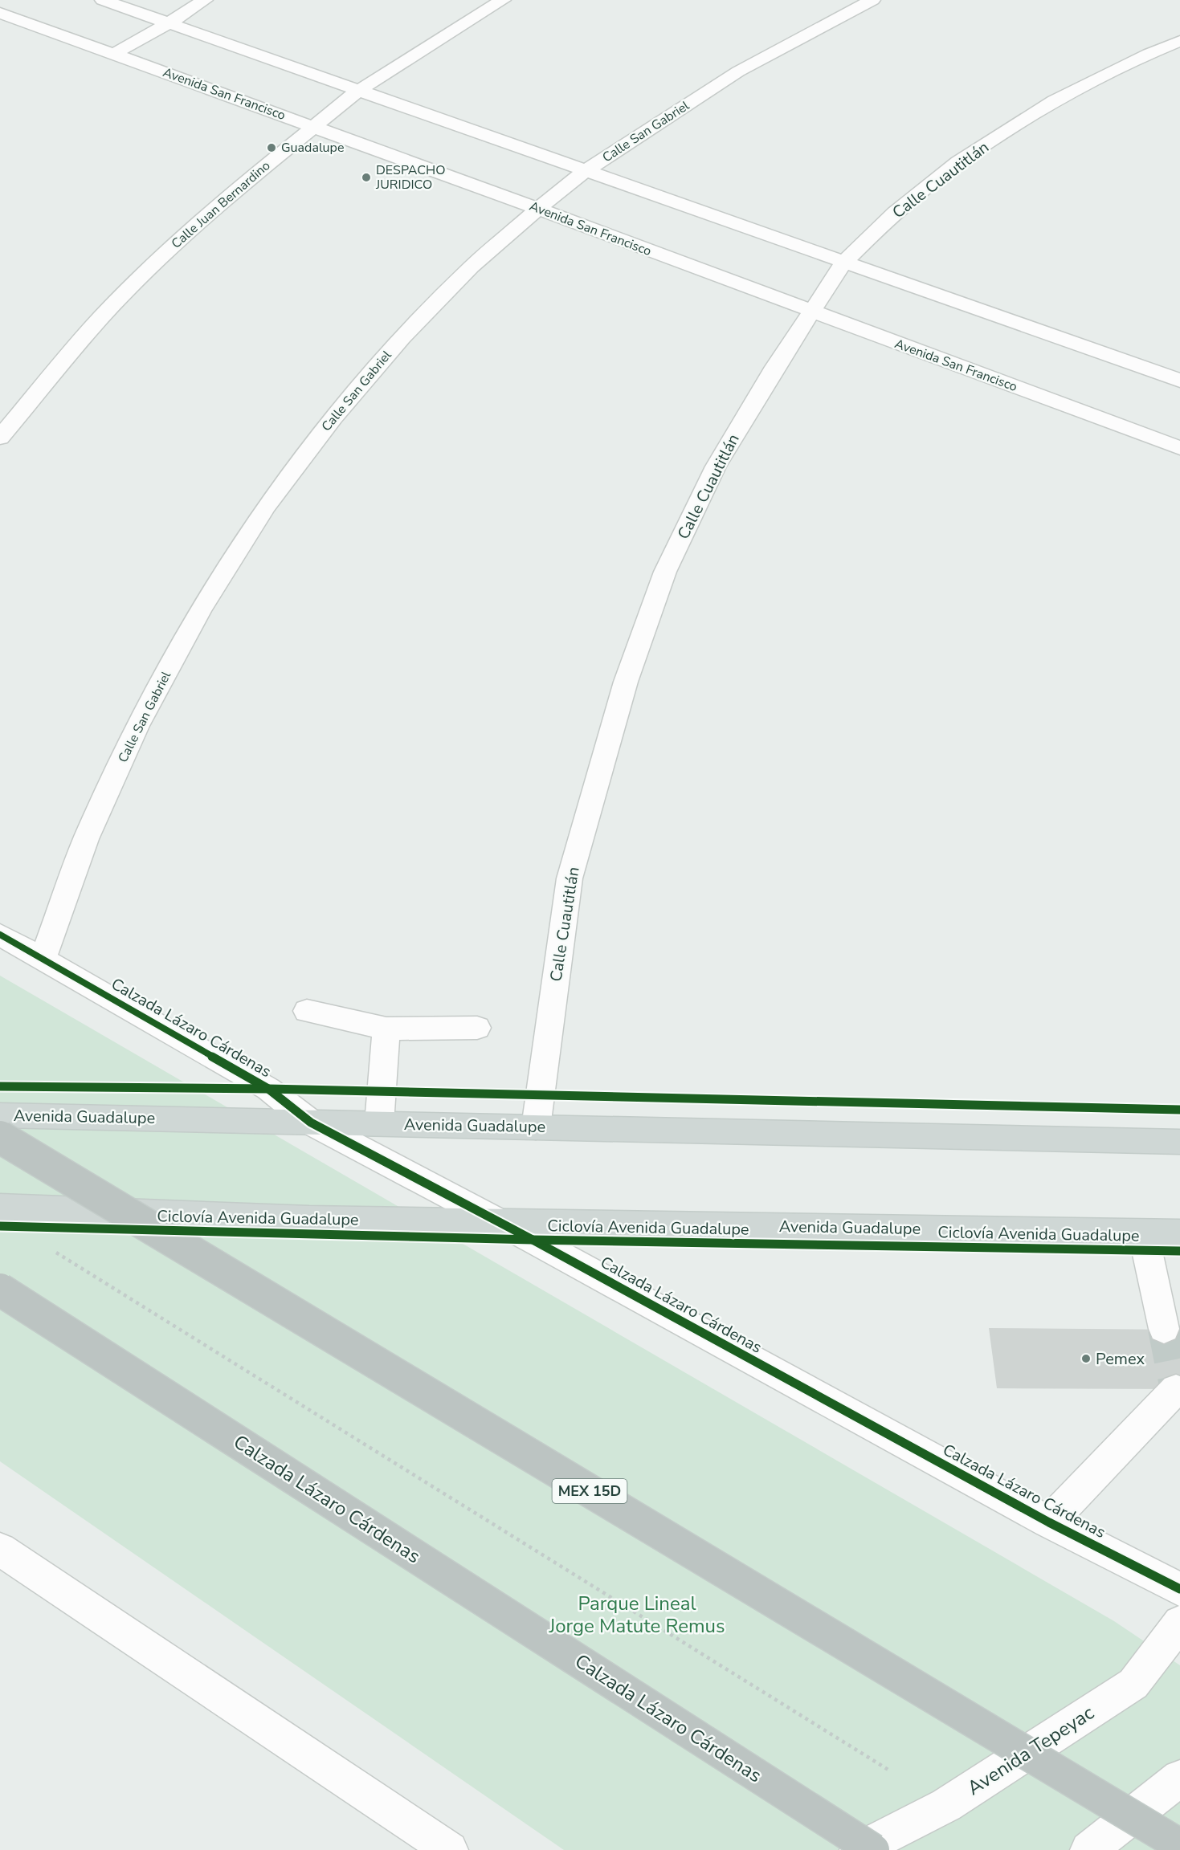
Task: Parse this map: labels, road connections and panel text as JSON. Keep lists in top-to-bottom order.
{
  "streets": {
    "highway": ["Calzada Lázaro Cárdenas", "MEX 15D"],
    "main road": ["Avenida Guadalupe"],
    "street": [
      "Avenida San Francisco",
      "Calle San Gabriel",
      "Calle Cuautitlán",
      "Calle Juan Bernardino",
      "Avenida Tepeyac"
    ],
    "cycle path": ["Ciclovía Avenida Guadalupe"]
  },
  "crossings": [
    ["Avenida San Francisco", "Calle San Gabriel"],
    ["Avenida San Francisco", "Calle Cuautitlán"],
    ["Avenida San Francisco", "Calle Juan Bernardino"],
    ["Calle San Gabriel", "Calzada Lázaro Cárdenas"],
    ["Calle Cuautitlán", "Avenida Guadalupe"],
    ["Calzada Lázaro Cárdenas", "Avenida Guadalupe"]
  ],
  "parks": ["Parque Lineal Jorge Matute Remus"],
  "places": ["Guadalupe", "DESPACHO JURIDICO", "Pemex"]
}
